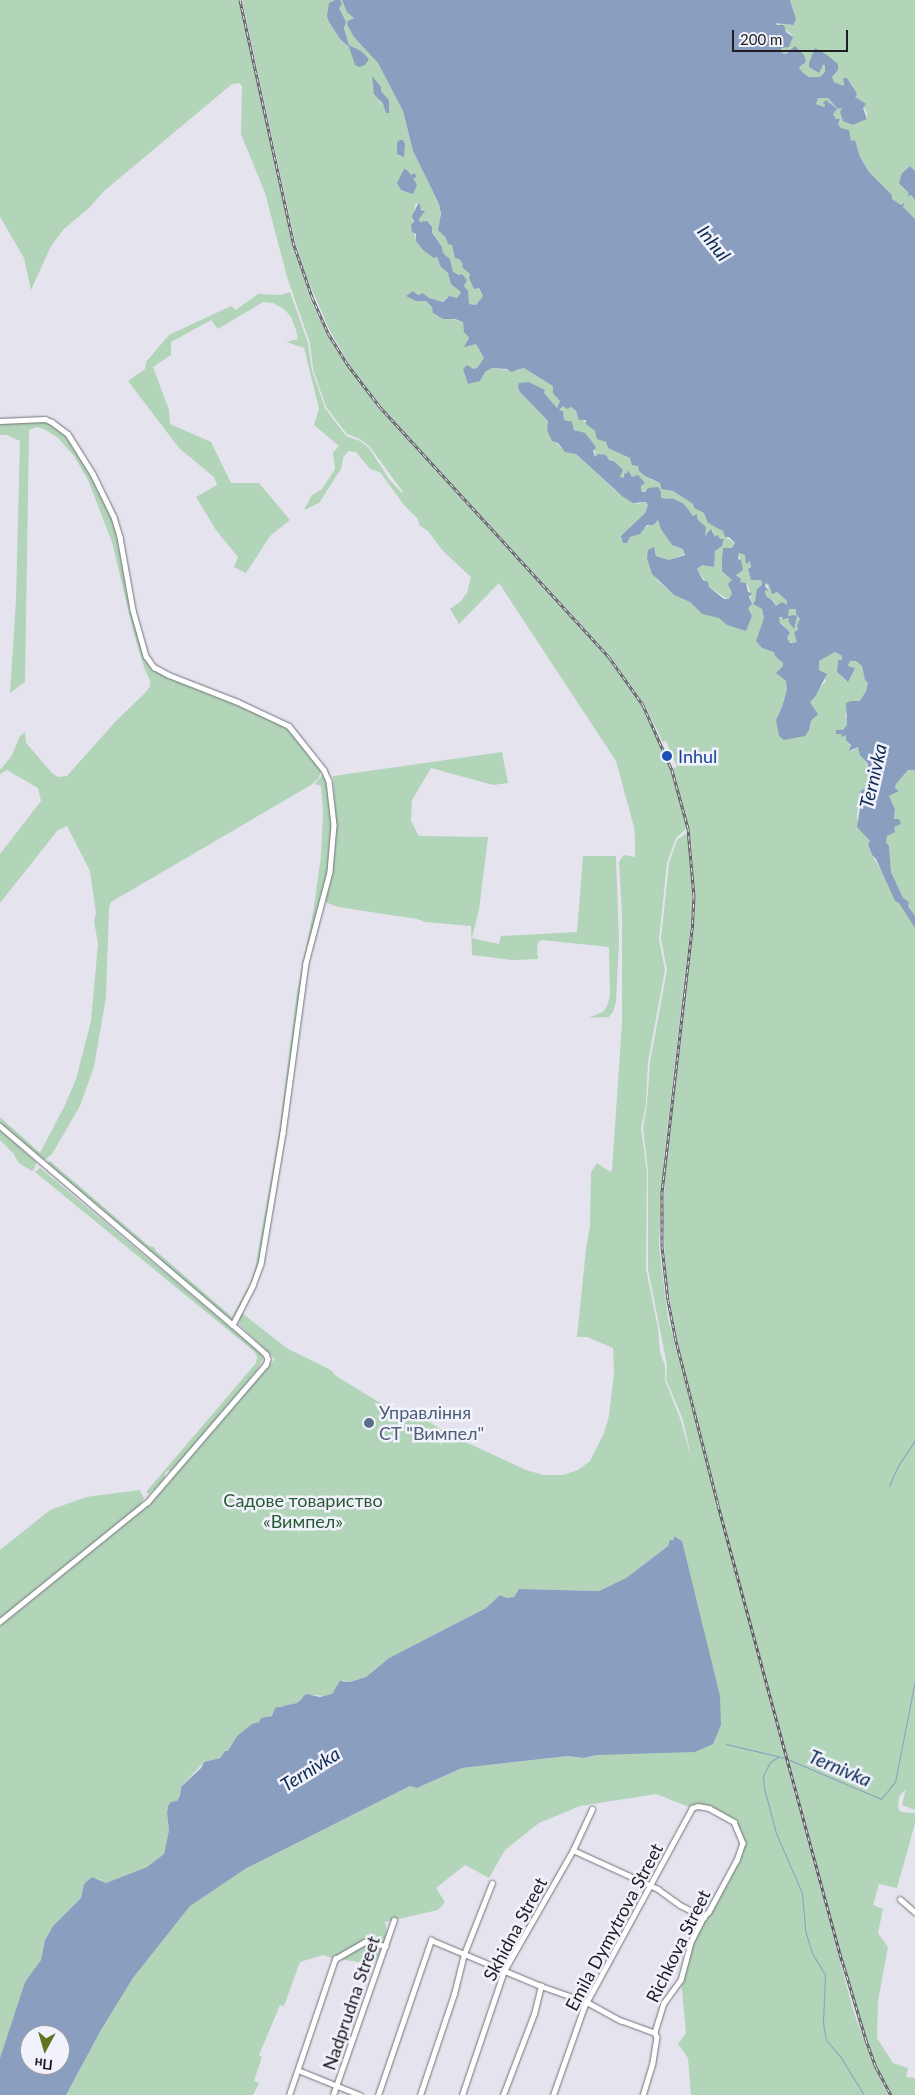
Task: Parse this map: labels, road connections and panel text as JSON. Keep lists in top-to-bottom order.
{
  "streets": {
    "street": [
      "Emila Dymytrova Street",
      "Skhidna Street",
      "Richkova Street",
      "Nadprudna Street"
    ]
  },
  "crossings": [
    ["Emila Dymytrova Street", "Richkova Street"]
  ],
  "water": ["Inhul", "Ternivka"],
  "parks": ["Садове товариство «Вимпел»"],
  "places": ["Inhul", "Управління СТ \"Вимпел\""],
  "scale_bar": "200 m",
  "north": "bottom"
}
